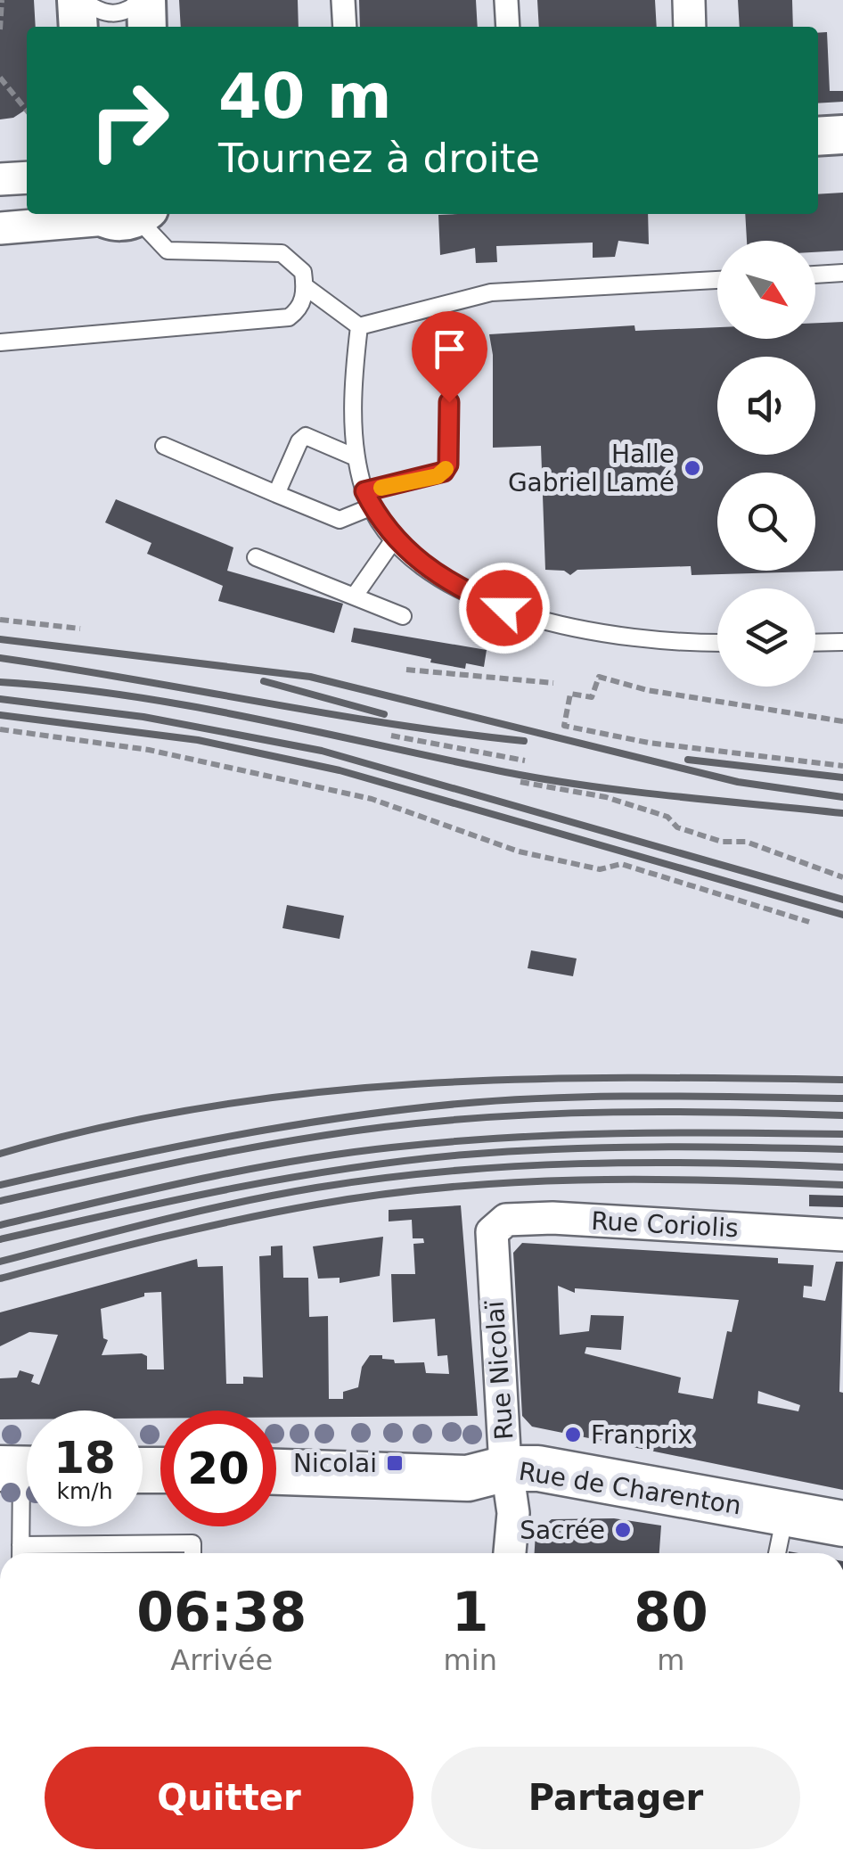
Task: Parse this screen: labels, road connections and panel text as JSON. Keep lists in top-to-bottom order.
{
  "streets": {
    "main road": ["Rue de Charenton"],
    "street": ["Rue Coriolis", "Rue Nicolaï"]
  },
  "crossings": [
    ["Rue Coriolis", "Rue Nicolaï"],
    ["Rue Nicolaï", "Rue de Charenton"]
  ],
  "places": {
    "other": ["Halle Gabriel Lamé", "Franprix", "Sacrée"],
    "transit": ["Nicolai"]
  },
  "north": "bottom right",
  "page": {
    "turn": ["40 m", "Tournez à droite"],
    "speed": "18 km/h",
    "limit": "20",
    "eta": [
      "06:38",
      "Arrivée",
      "1",
      "min",
      "80",
      "m"
    ],
    "buttons": ["Quitter", "Partager"]
  }
}
